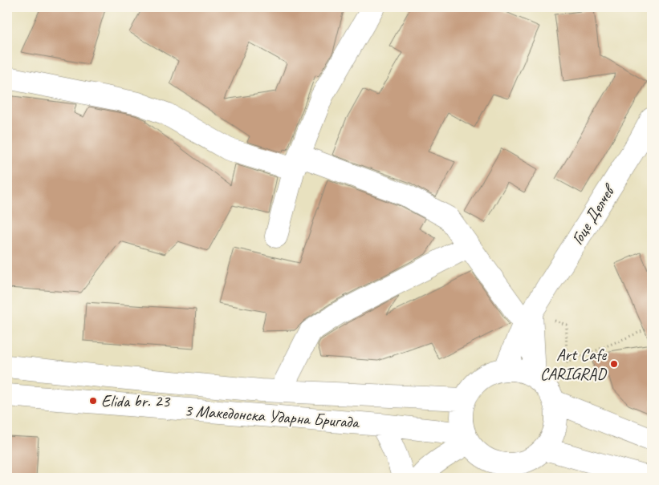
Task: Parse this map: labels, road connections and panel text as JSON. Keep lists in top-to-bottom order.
{
  "streets": {
    "street": ["Гоце Делчев", "3 Македонска Ударна Бригада"]
  },
  "crossings": [
    ["Гоце Делчев", "3 Македонска Ударна Бригада"]
  ],
  "places": ["Art Cafe CARIGRAD", "Elida br. 23"]
}
